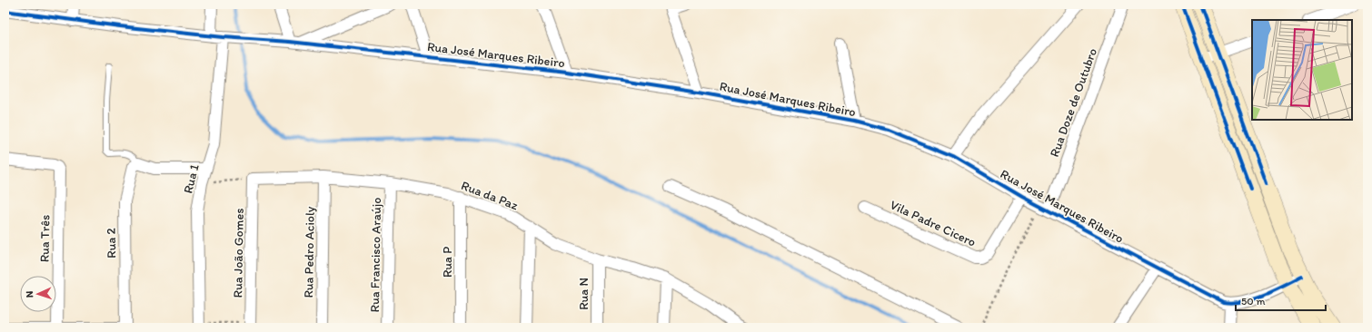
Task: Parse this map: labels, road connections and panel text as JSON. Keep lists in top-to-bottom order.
{
  "streets": {
    "street": [
      "Rua José Marques Ribeiro",
      "Rua Doze de Outubro",
      "Rua 1",
      "Rua da Paz",
      "Vila Padre Cicero",
      "Rua Três",
      "Rua 2",
      "Rua Pedro Acioly",
      "Rua João Gomes",
      "Rua Francisco Araújo",
      "Rua P",
      "Rua N"
    ]
  },
  "crossings": [
    ["Rua José Marques Ribeiro", "Rua Doze de Outubro"],
    ["Rua José Marques Ribeiro", "Rua 1"],
    ["Rua José Marques Ribeiro", "Vila Padre Cicero"],
    ["Rua da Paz", "Rua Pedro Acioly"],
    ["Rua da Paz", "Rua João Gomes"],
    ["Rua da Paz", "Rua Francisco Araújo"],
    ["Rua da Paz", "Rua P"],
    ["Rua da Paz", "Rua N"]
  ],
  "scale_bar": "50 m",
  "north": "left"
}
